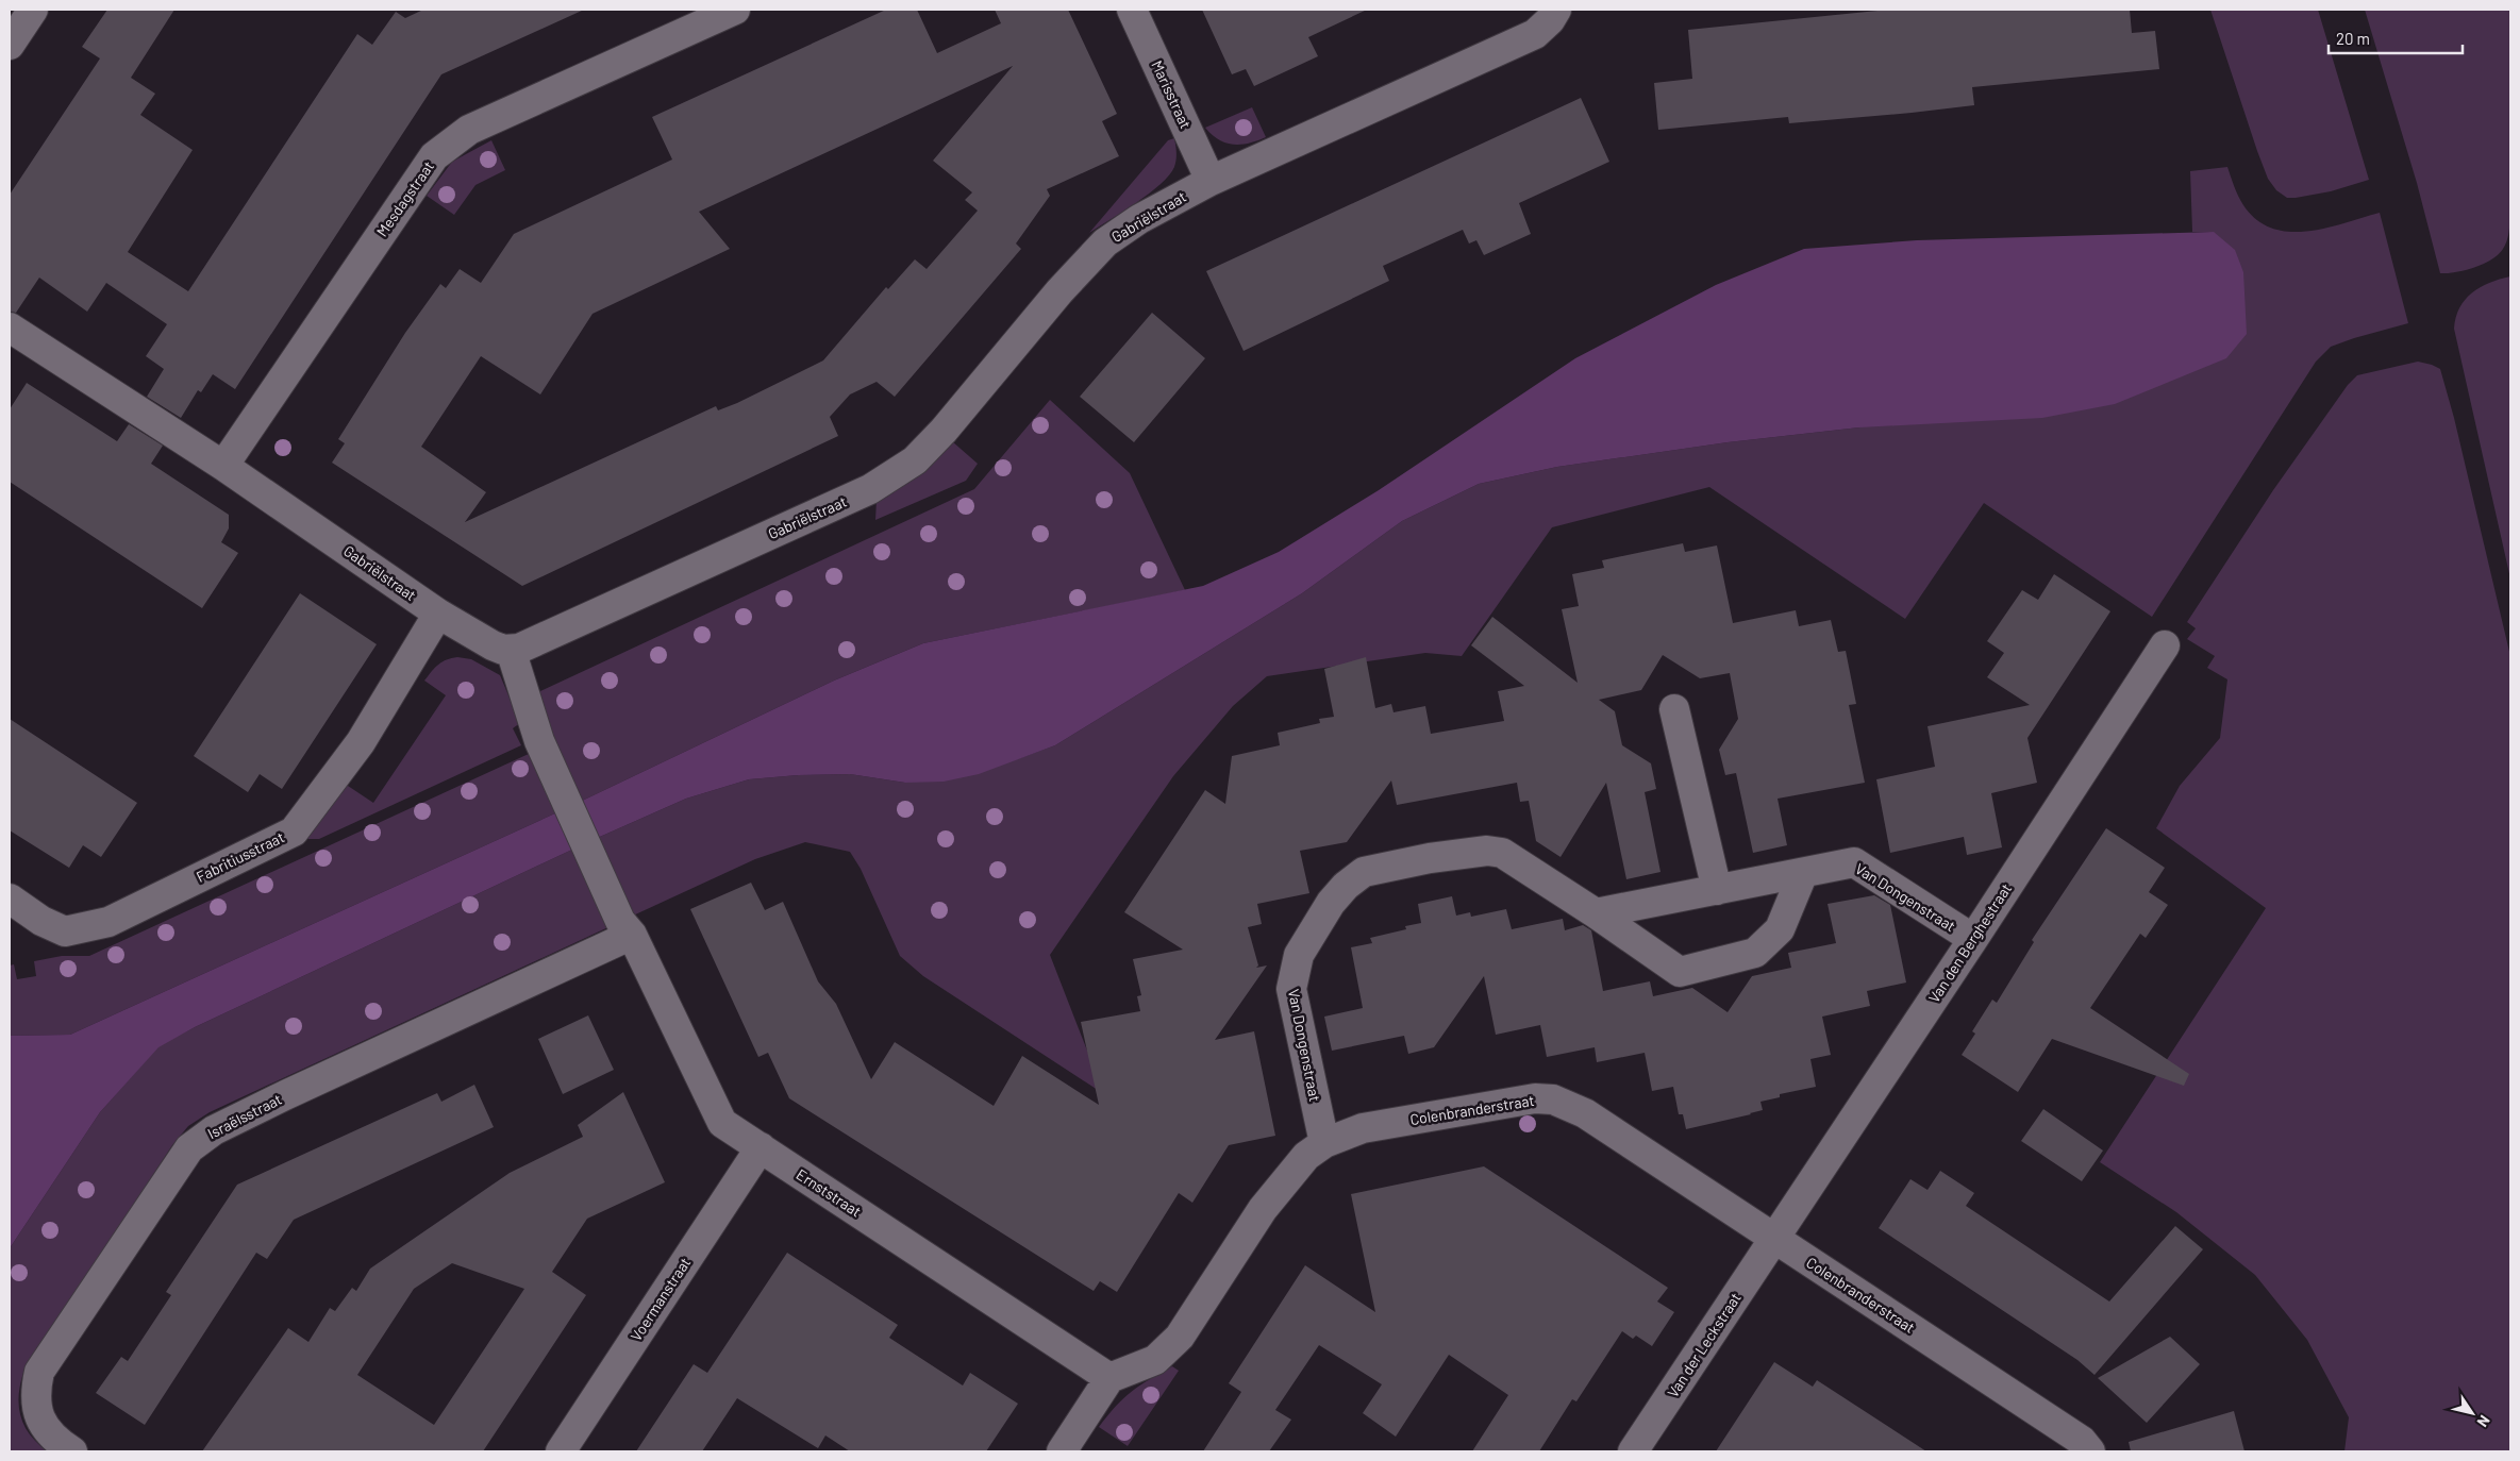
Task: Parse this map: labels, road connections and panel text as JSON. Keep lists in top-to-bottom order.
{
  "streets": {
    "street": [
      "Marisstraat",
      "Mesdagstraat",
      "Gabriëlstraat",
      "Fabritiusstraat",
      "Van Dongenstraat",
      "Van den Berghestraat",
      "Colenbranderstraat",
      "Israëlsstraat",
      "Ernststraat",
      "Voermanstraat",
      "Van der Leckstraat"
    ]
  },
  "crossings": [
    ["Marisstraat", "Gabriëlstraat"],
    ["Mesdagstraat", "Gabriëlstraat"],
    ["Gabriëlstraat", "Fabritiusstraat"],
    ["Gabriëlstraat", "Ernststraat"],
    ["Van Dongenstraat", "Van den Berghestraat"],
    ["Van Dongenstraat", "Colenbranderstraat"],
    ["Van den Berghestraat", "Colenbranderstraat"],
    ["Van den Berghestraat", "Van der Leckstraat"],
    ["Colenbranderstraat", "Ernststraat"],
    ["Colenbranderstraat", "Van der Leckstraat"],
    ["Israëlsstraat", "Ernststraat"],
    ["Ernststraat", "Voermanstraat"]
  ],
  "scale_bar": "20 m",
  "north": "bottom right"
}
